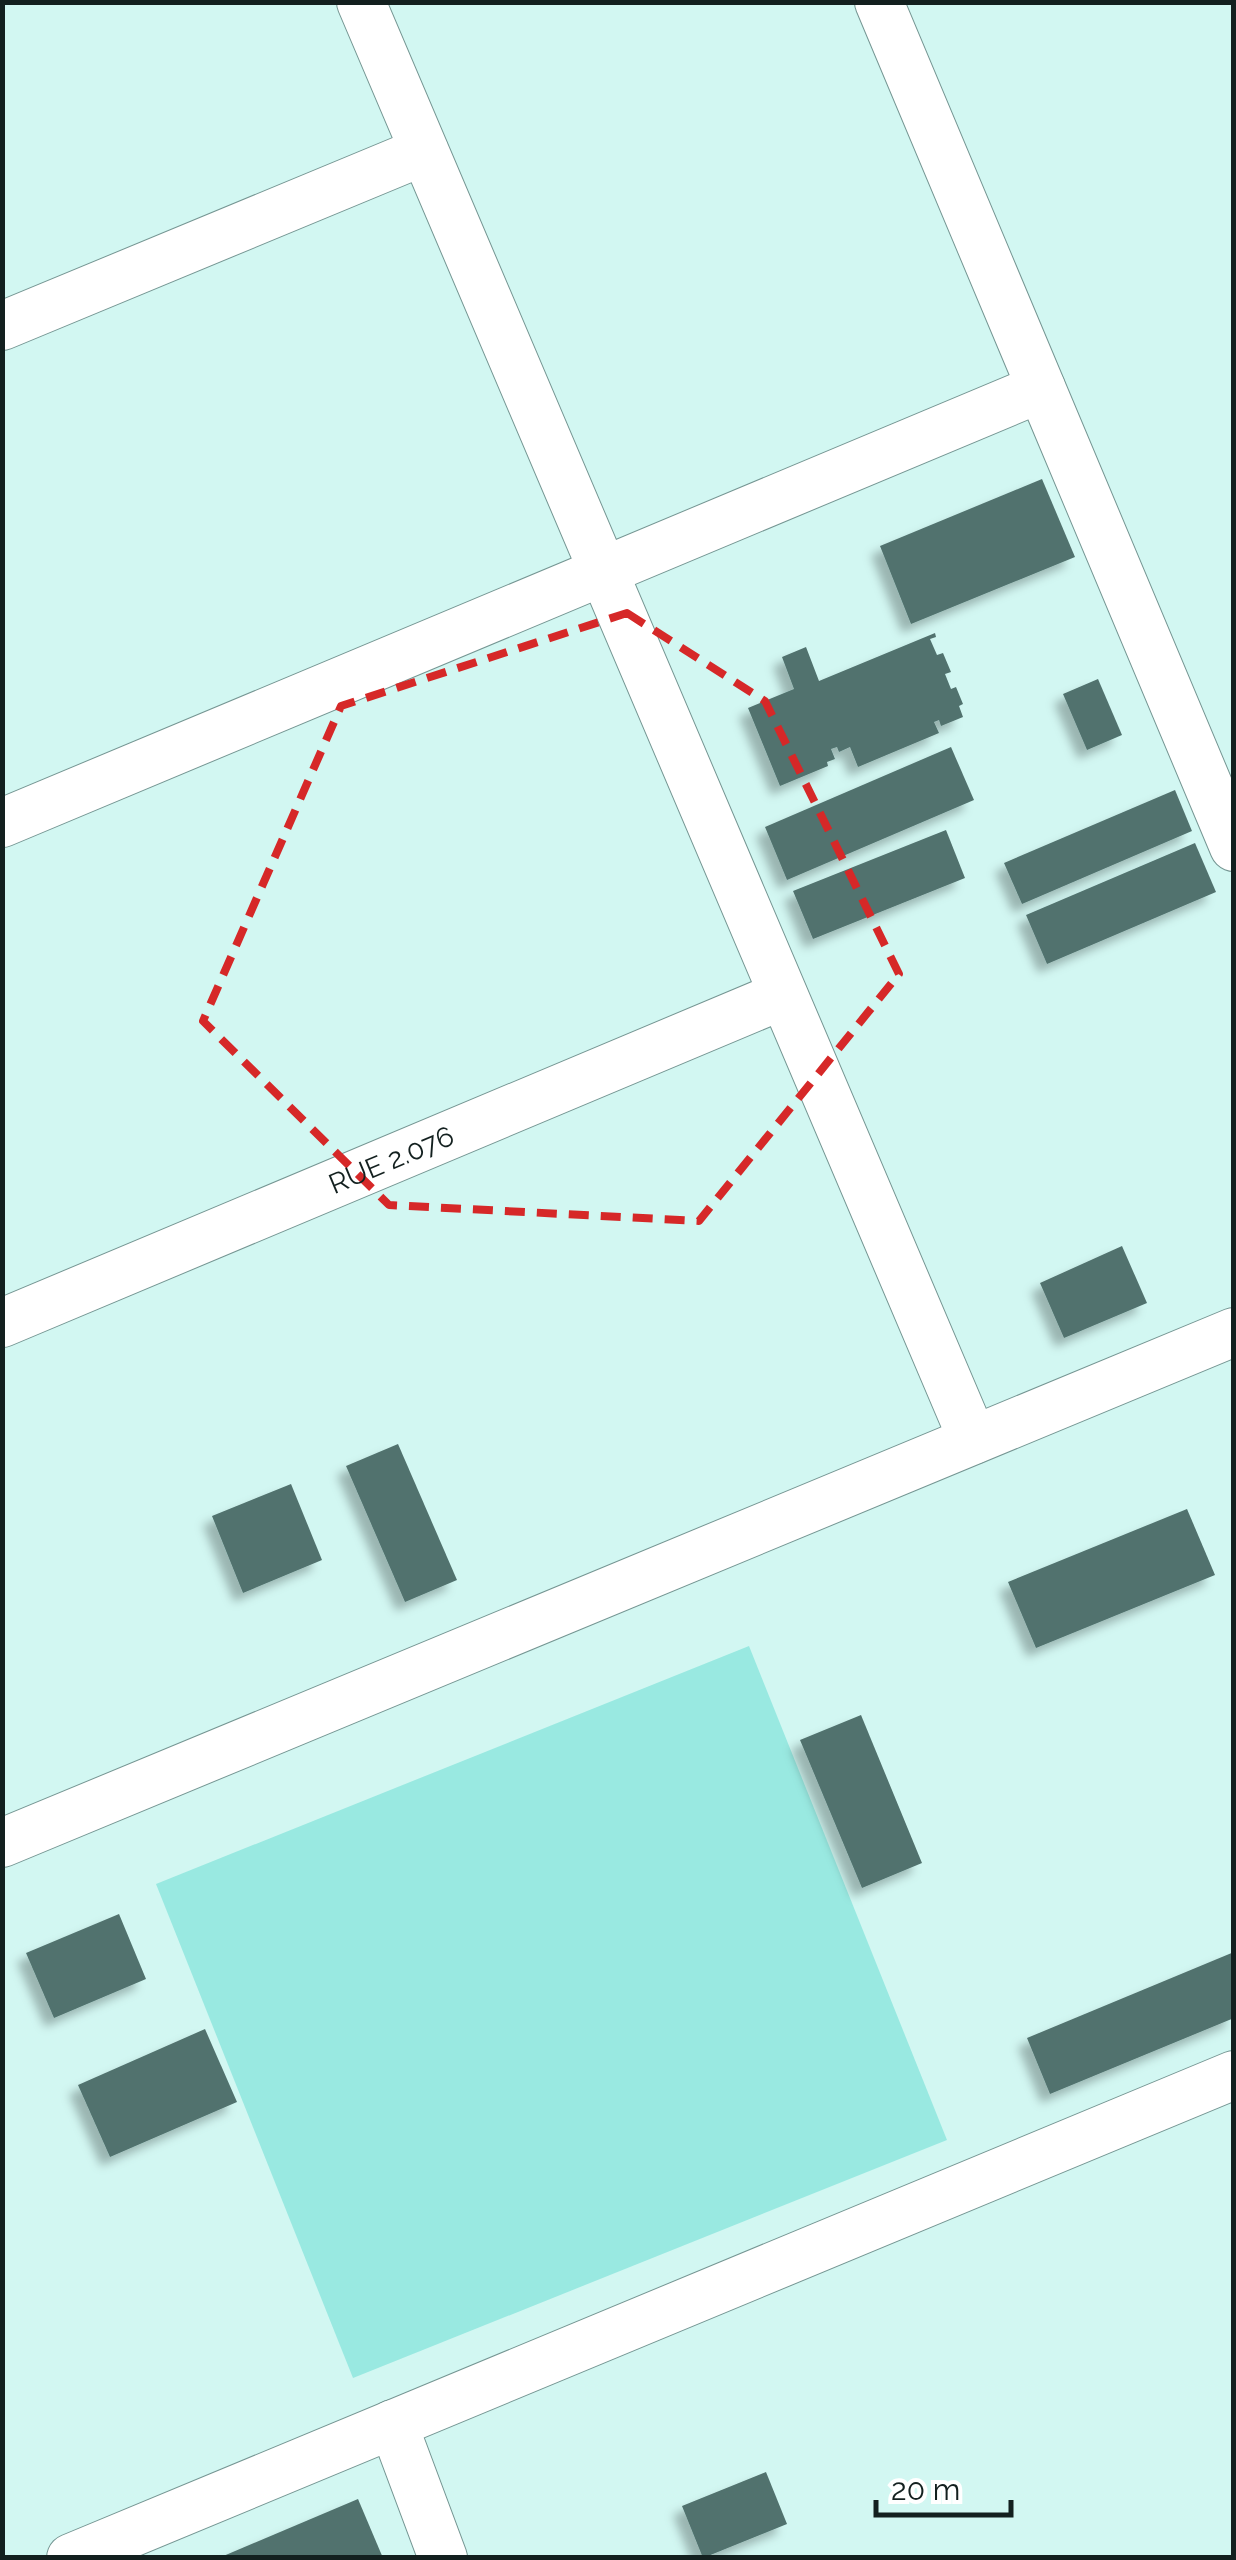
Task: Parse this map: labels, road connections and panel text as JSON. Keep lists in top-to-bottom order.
{
  "streets": {
    "street": ["RUE 2.076"]
  },
  "scale_bar": "20 m"
}
